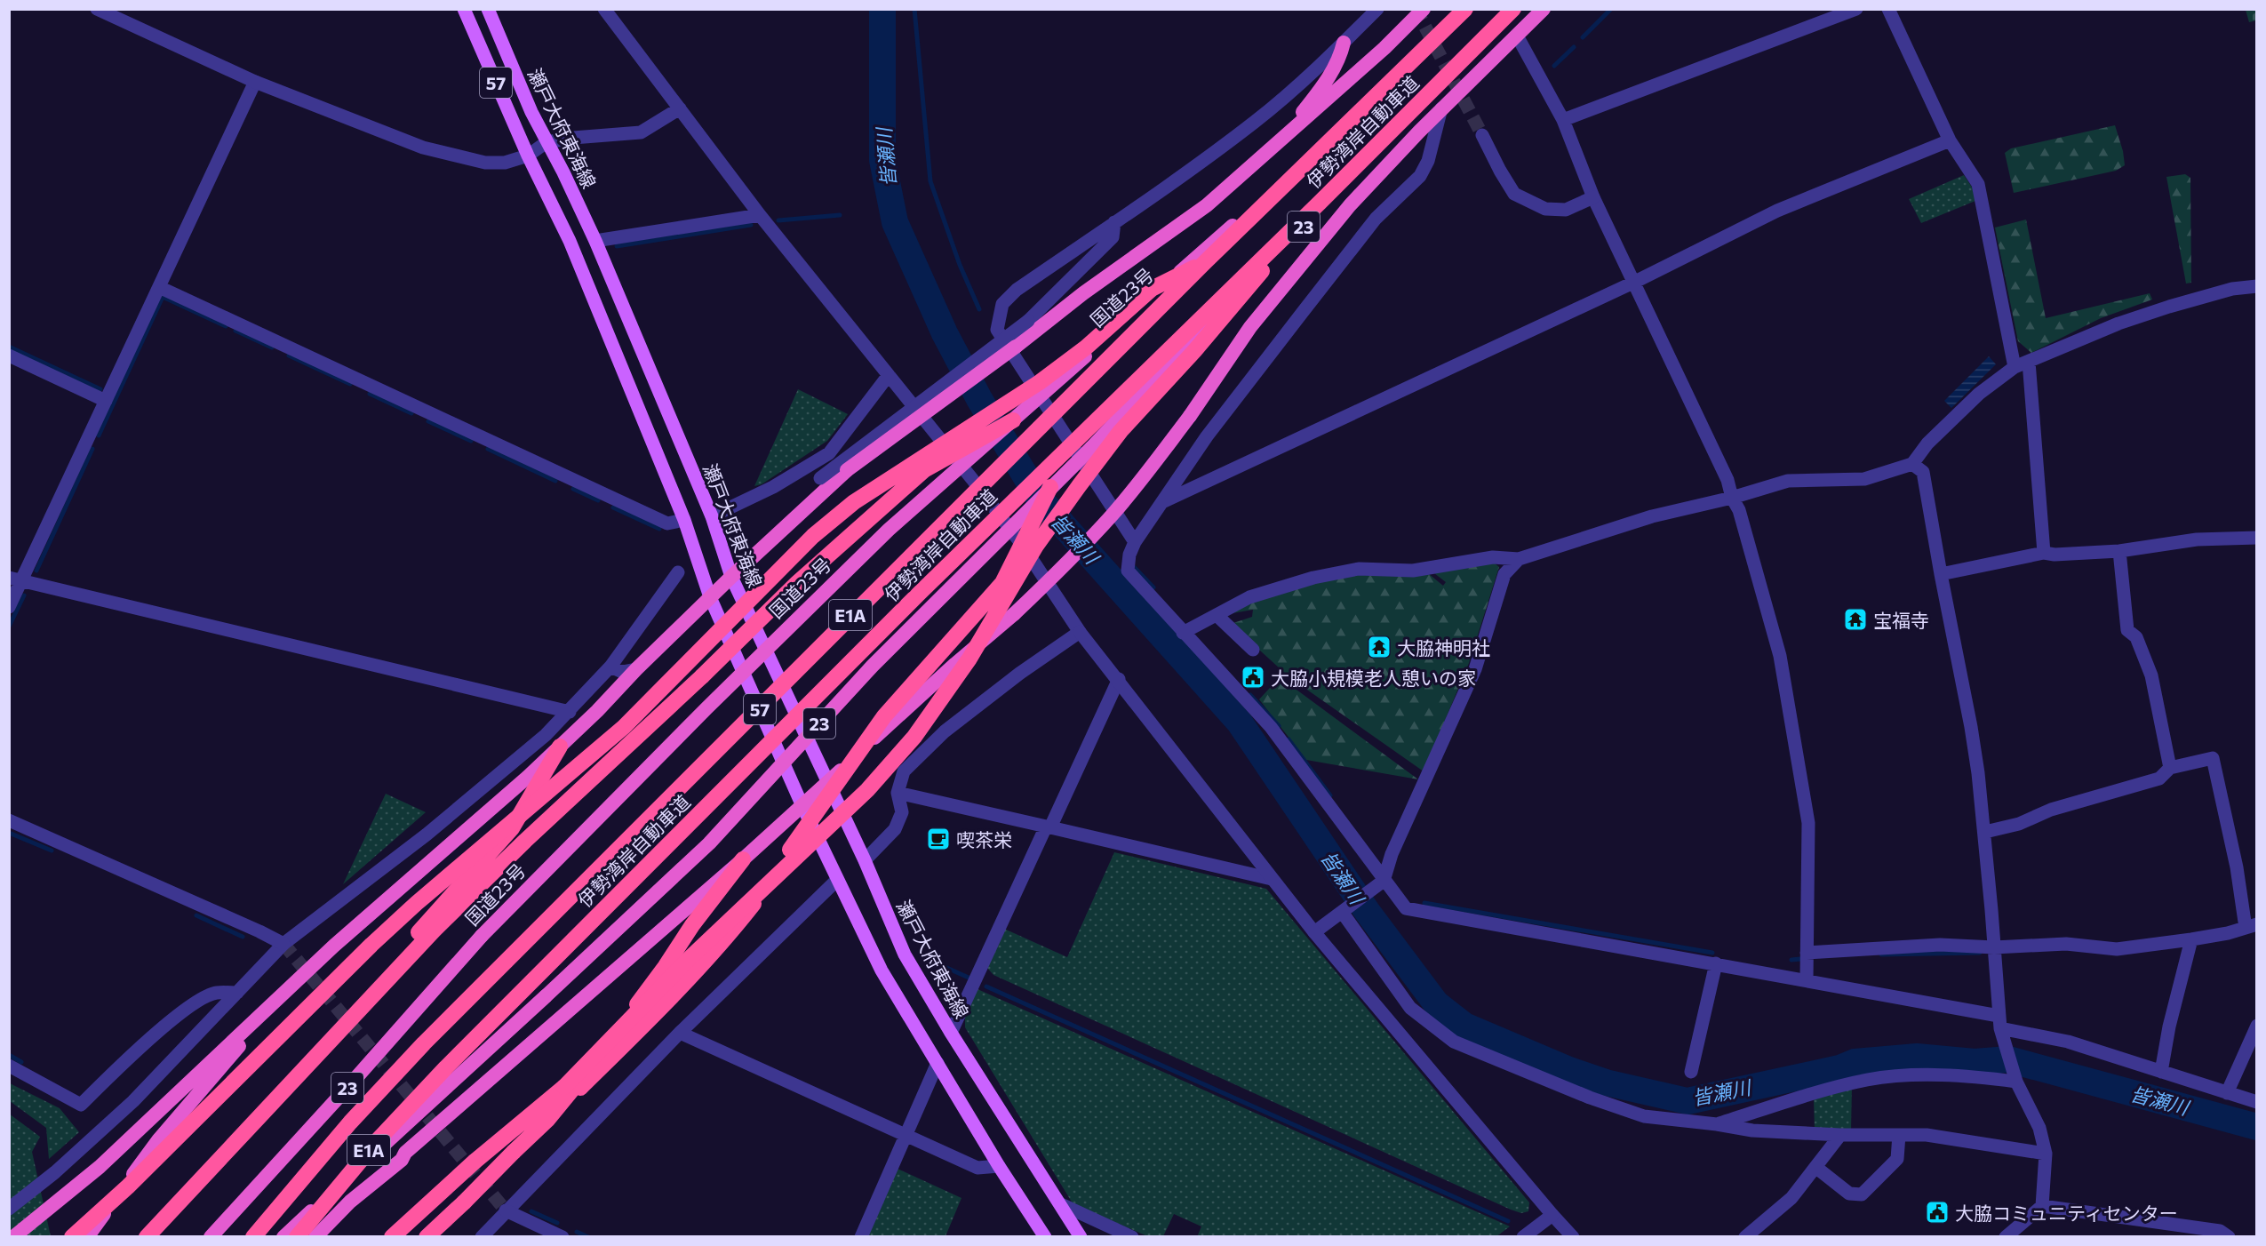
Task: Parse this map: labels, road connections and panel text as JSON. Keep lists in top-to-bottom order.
{
  "streets": {
    "highway": [
      "伊勢湾岸自動車道",
      "23",
      "国道23号",
      "E1A"
    ],
    "main road": ["57", "瀬戸大府東海線"]
  },
  "crossings": [
    ["57", "23"],
    ["瀬戸大府東海線", "23"]
  ],
  "water": ["皆瀬川"],
  "places": {
    "temple": ["宝福寺", "大脇神明社"],
    "public building": ["大脇小規模老人憩いの家", "大脇コミュニティセンター"],
    "cafe": ["喫茶栄"]
  }
}
